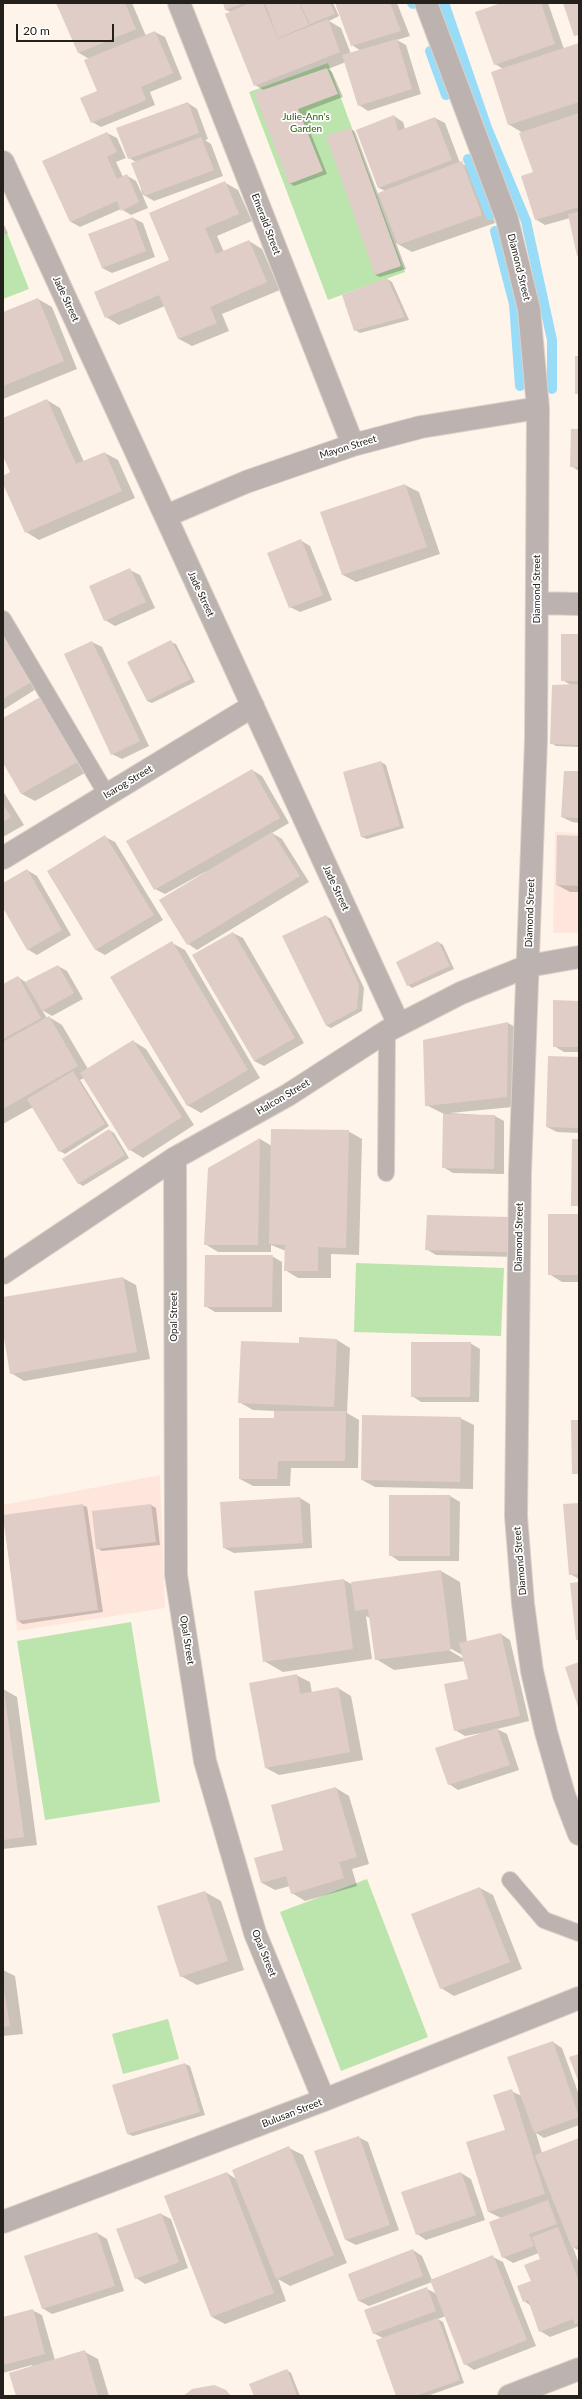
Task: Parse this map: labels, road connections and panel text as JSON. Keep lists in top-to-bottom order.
{
  "streets": {
    "street": [
      "Emerald Street",
      "Diamond Street",
      "Jade Street",
      "Mayon Street",
      "Isarog Street",
      "Halcon Street",
      "Opal Street",
      "Bulusan Street"
    ]
  },
  "crossings": [
    ["Emerald Street", "Mayon Street"],
    ["Diamond Street", "Mayon Street"],
    ["Diamond Street", "Halcon Street"],
    ["Jade Street", "Mayon Street"],
    ["Jade Street", "Isarog Street"],
    ["Jade Street", "Halcon Street"],
    ["Halcon Street", "Opal Street"],
    ["Opal Street", "Bulusan Street"]
  ],
  "parks": ["Julie-Ann's Garden"],
  "scale_bar": "20 m"
}
